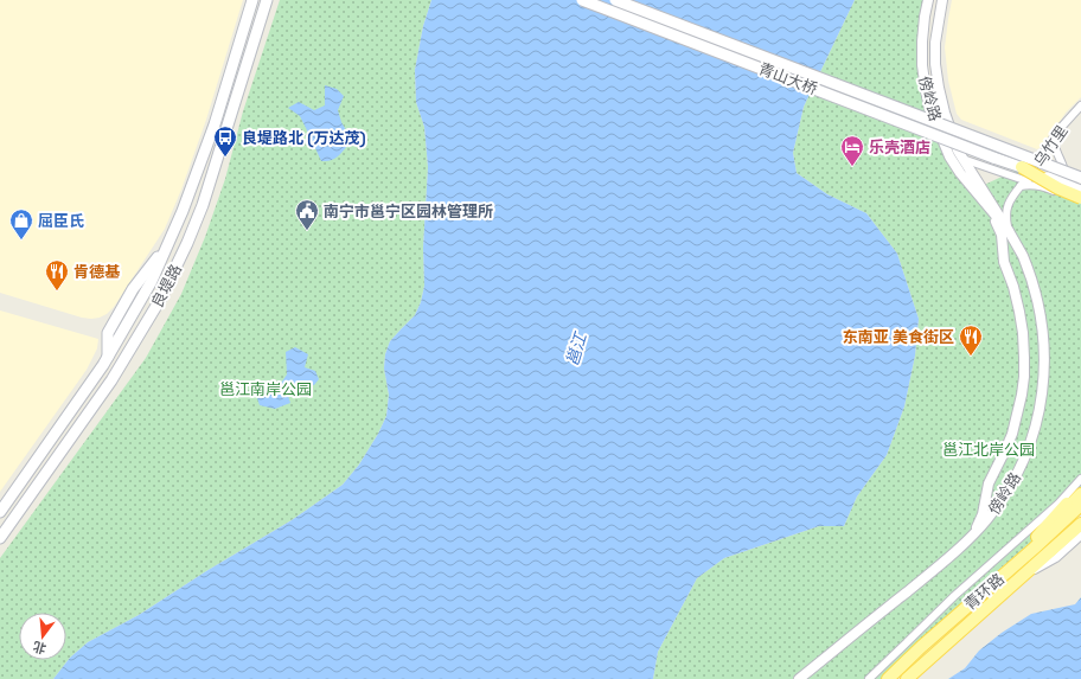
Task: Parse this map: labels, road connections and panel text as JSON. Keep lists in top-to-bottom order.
{
  "streets": {
    "main road": ["青山大桥", "良堤路", "青环路"],
    "street": ["傍岭路", "乌竹里"]
  },
  "crossings": [
    ["傍岭路", "乌竹里"]
  ],
  "water": ["邕江"],
  "parks": ["邕江南岸公园", "邕江北岸公园"],
  "places": {
    "bus stop": ["良堤路北 (万达茂)"],
    "hotel": ["乐壳酒店"],
    "public building": ["南宁市邕宁区园林管理所"],
    "shop": ["屈臣氏"],
    "restaurant": ["肯德基", "东南亚 美食街区"]
  },
  "north": "bottom"
}
